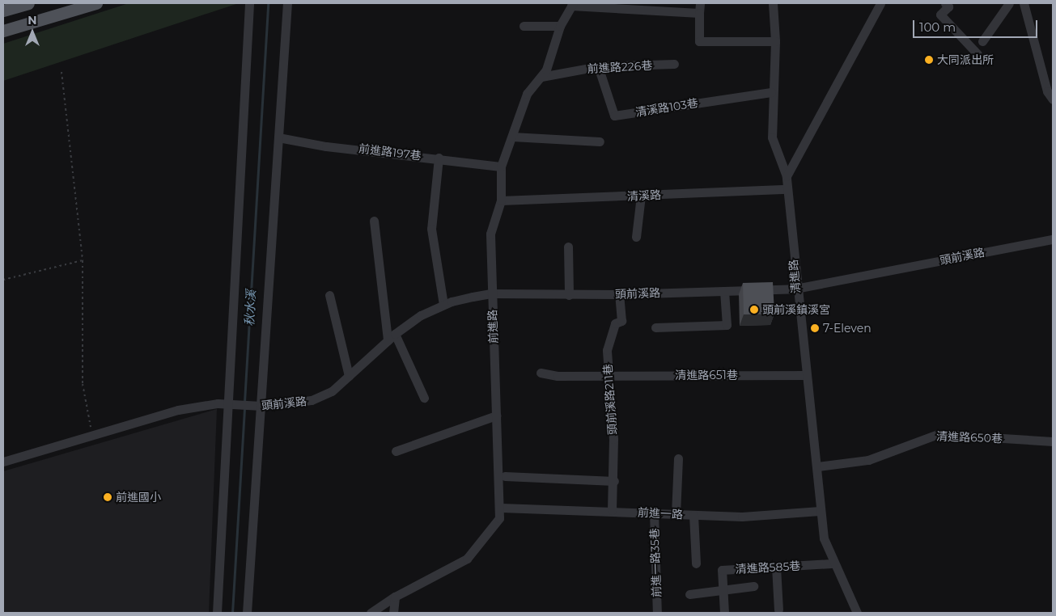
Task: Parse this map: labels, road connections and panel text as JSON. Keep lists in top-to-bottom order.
{
  "streets": {
    "street": [
      "前進路226巷",
      "清溪路103巷",
      "前進路197巷",
      "清溪路",
      "頭前溪路",
      "清進路",
      "前進路",
      "清進路651巷",
      "頭前溪路211巷",
      "清進路650巷",
      "前進一路",
      "前進一路35巷",
      "清進路585巷"
    ]
  },
  "crossings": [
    ["前進路226巷", "清溪路103巷"],
    ["前進路226巷", "前進路"],
    ["前進路197巷", "前進路"],
    ["清溪路", "清進路"],
    ["清溪路", "前進路"],
    ["頭前溪路", "清進路"],
    ["頭前溪路", "前進路"],
    ["頭前溪路", "頭前溪路211巷"],
    ["清進路", "清進路651巷"],
    ["清進路", "清進路650巷"],
    ["清進路", "前進一路"],
    ["清進路", "清進路585巷"],
    ["前進路", "前進一路"],
    ["清進路651巷", "頭前溪路211巷"],
    ["頭前溪路211巷", "前進一路"],
    ["前進一路", "前進一路35巷"]
  ],
  "water": ["秋水溪"],
  "places": [
    "大同派出所",
    "頭前溪鎮溪宮",
    "7-Eleven",
    "前進國小"
  ],
  "scale_bar": "100 m",
  "north": "top"
}
